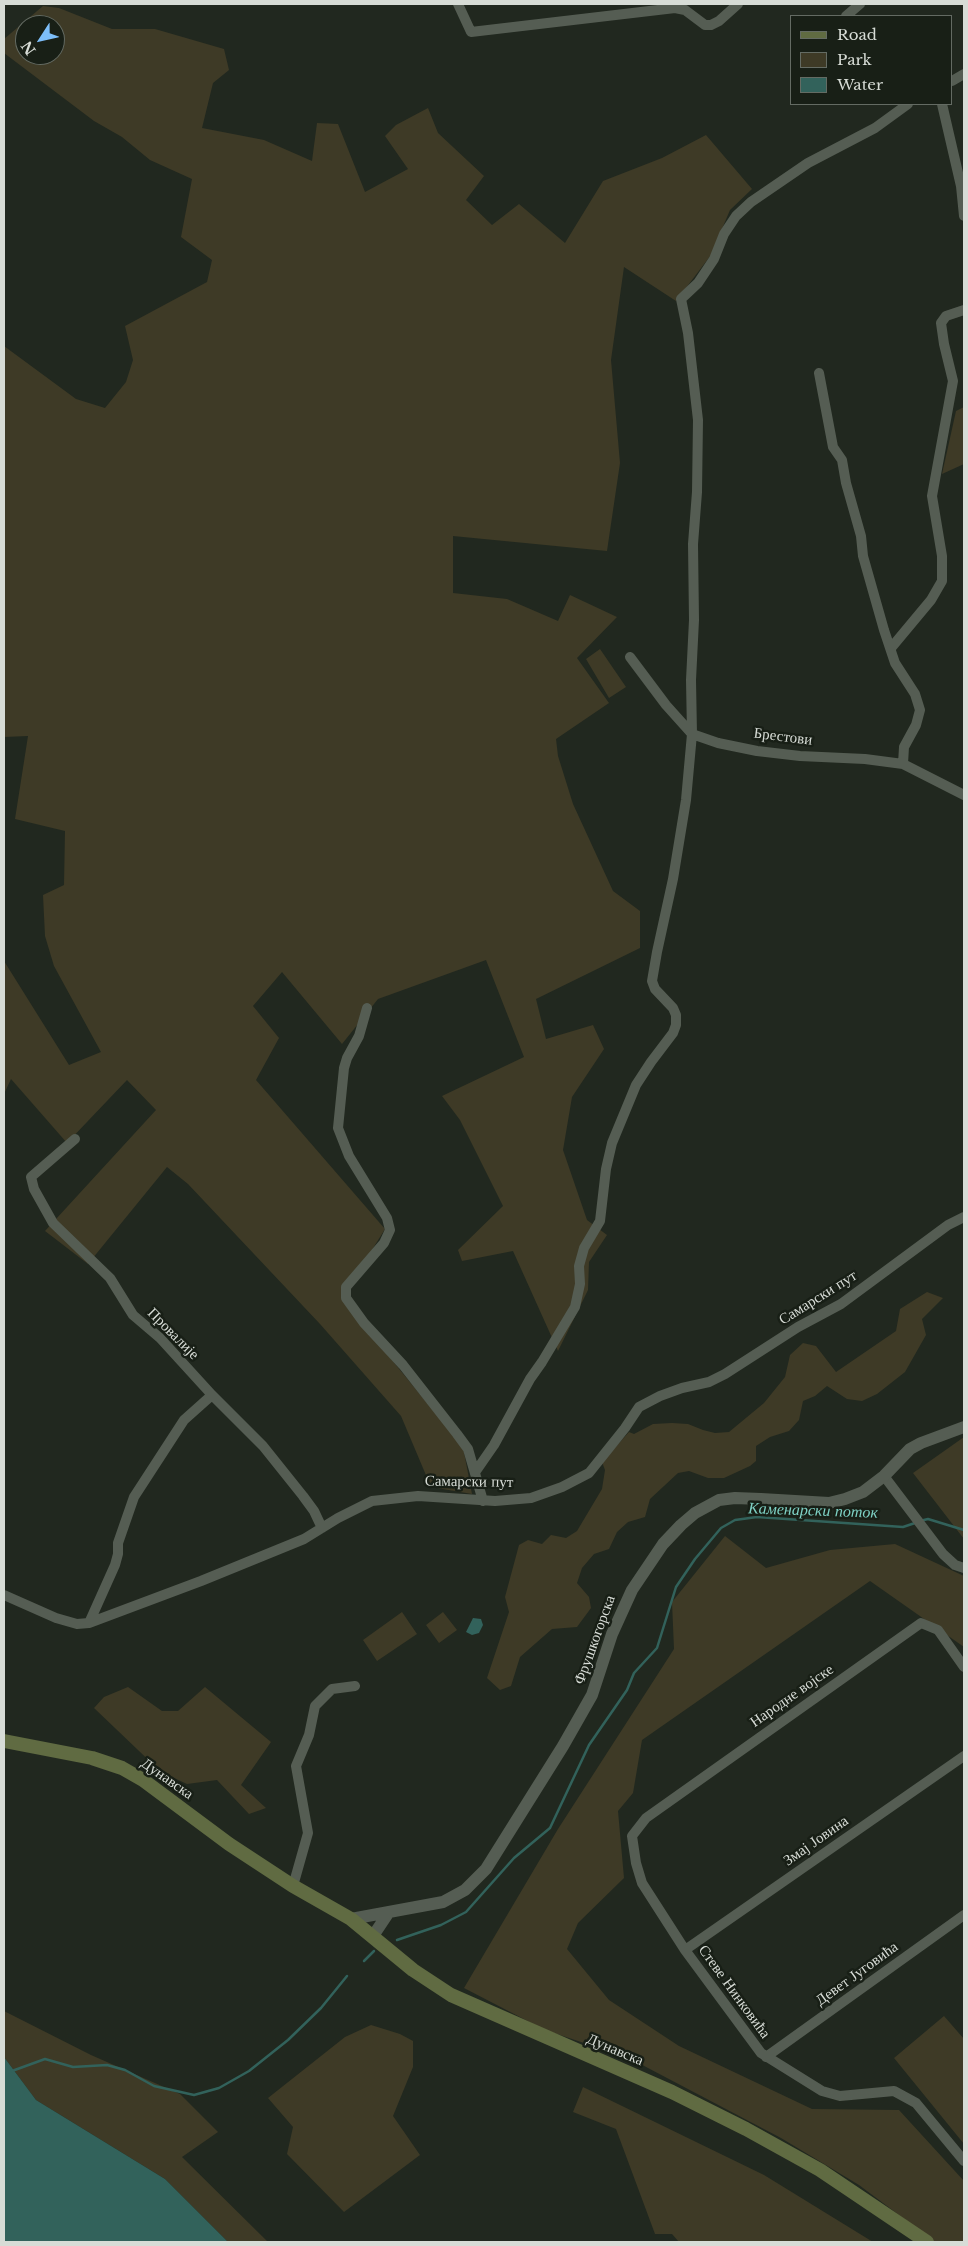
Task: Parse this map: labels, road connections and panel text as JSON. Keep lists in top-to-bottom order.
{
  "streets": {
    "main road": ["Дунавска"],
    "street": [
      "Брестови",
      "Самарски пут",
      "Провалије",
      "Фрушкогорска",
      "Народне војске",
      "Змај Јовина",
      "Девет Југовића",
      "Стеве Нинковића"
    ]
  },
  "crossings": [
    ["Самарски пут", "Провалије"],
    ["Фрушкогорска", "Дунавска"],
    ["Народне војске", "Стеве Нинковића"],
    ["Змај Јовина", "Стеве Нинковића"],
    ["Девет Југовића", "Стеве Нинковића"]
  ],
  "water": ["Каменарски поток"],
  "legend": ["Road", "Park", "Water"],
  "north": "bottom left"
}
